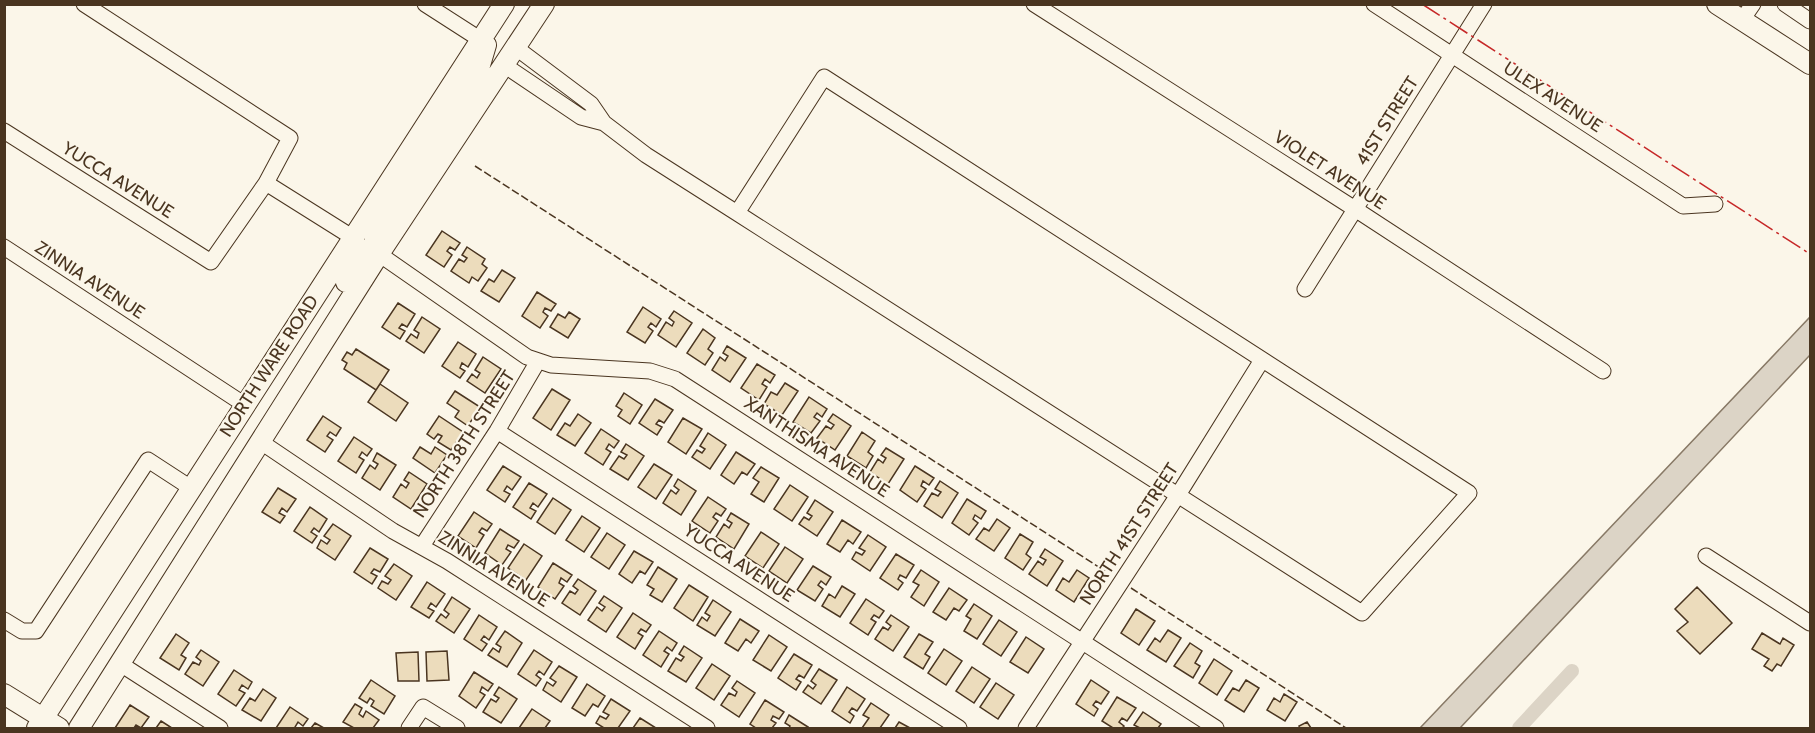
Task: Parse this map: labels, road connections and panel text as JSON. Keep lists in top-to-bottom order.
{
  "streets": {
    "main road": ["NORTH WARE ROAD"],
    "street": [
      "ULEX AVENUE",
      "41ST STREET",
      "VIOLET AVENUE",
      "YUCCA AVENUE",
      "ZINNIA AVENUE",
      "NORTH 38TH STREET",
      "XANTHISMA AVENUE",
      "NORTH 41ST STREET"
    ]
  },
  "crossings": [
    ["ULEX AVENUE", "41ST STREET"],
    ["41ST STREET", "VIOLET AVENUE"],
    ["YUCCA AVENUE", "NORTH 38TH STREET"],
    ["ZINNIA AVENUE", "NORTH WARE ROAD"],
    ["ZINNIA AVENUE", "NORTH 38TH STREET"],
    ["NORTH WARE ROAD", "XANTHISMA AVENUE"],
    ["NORTH 38TH STREET", "XANTHISMA AVENUE"],
    ["XANTHISMA AVENUE", "NORTH 41ST STREET"]
  ]
}
